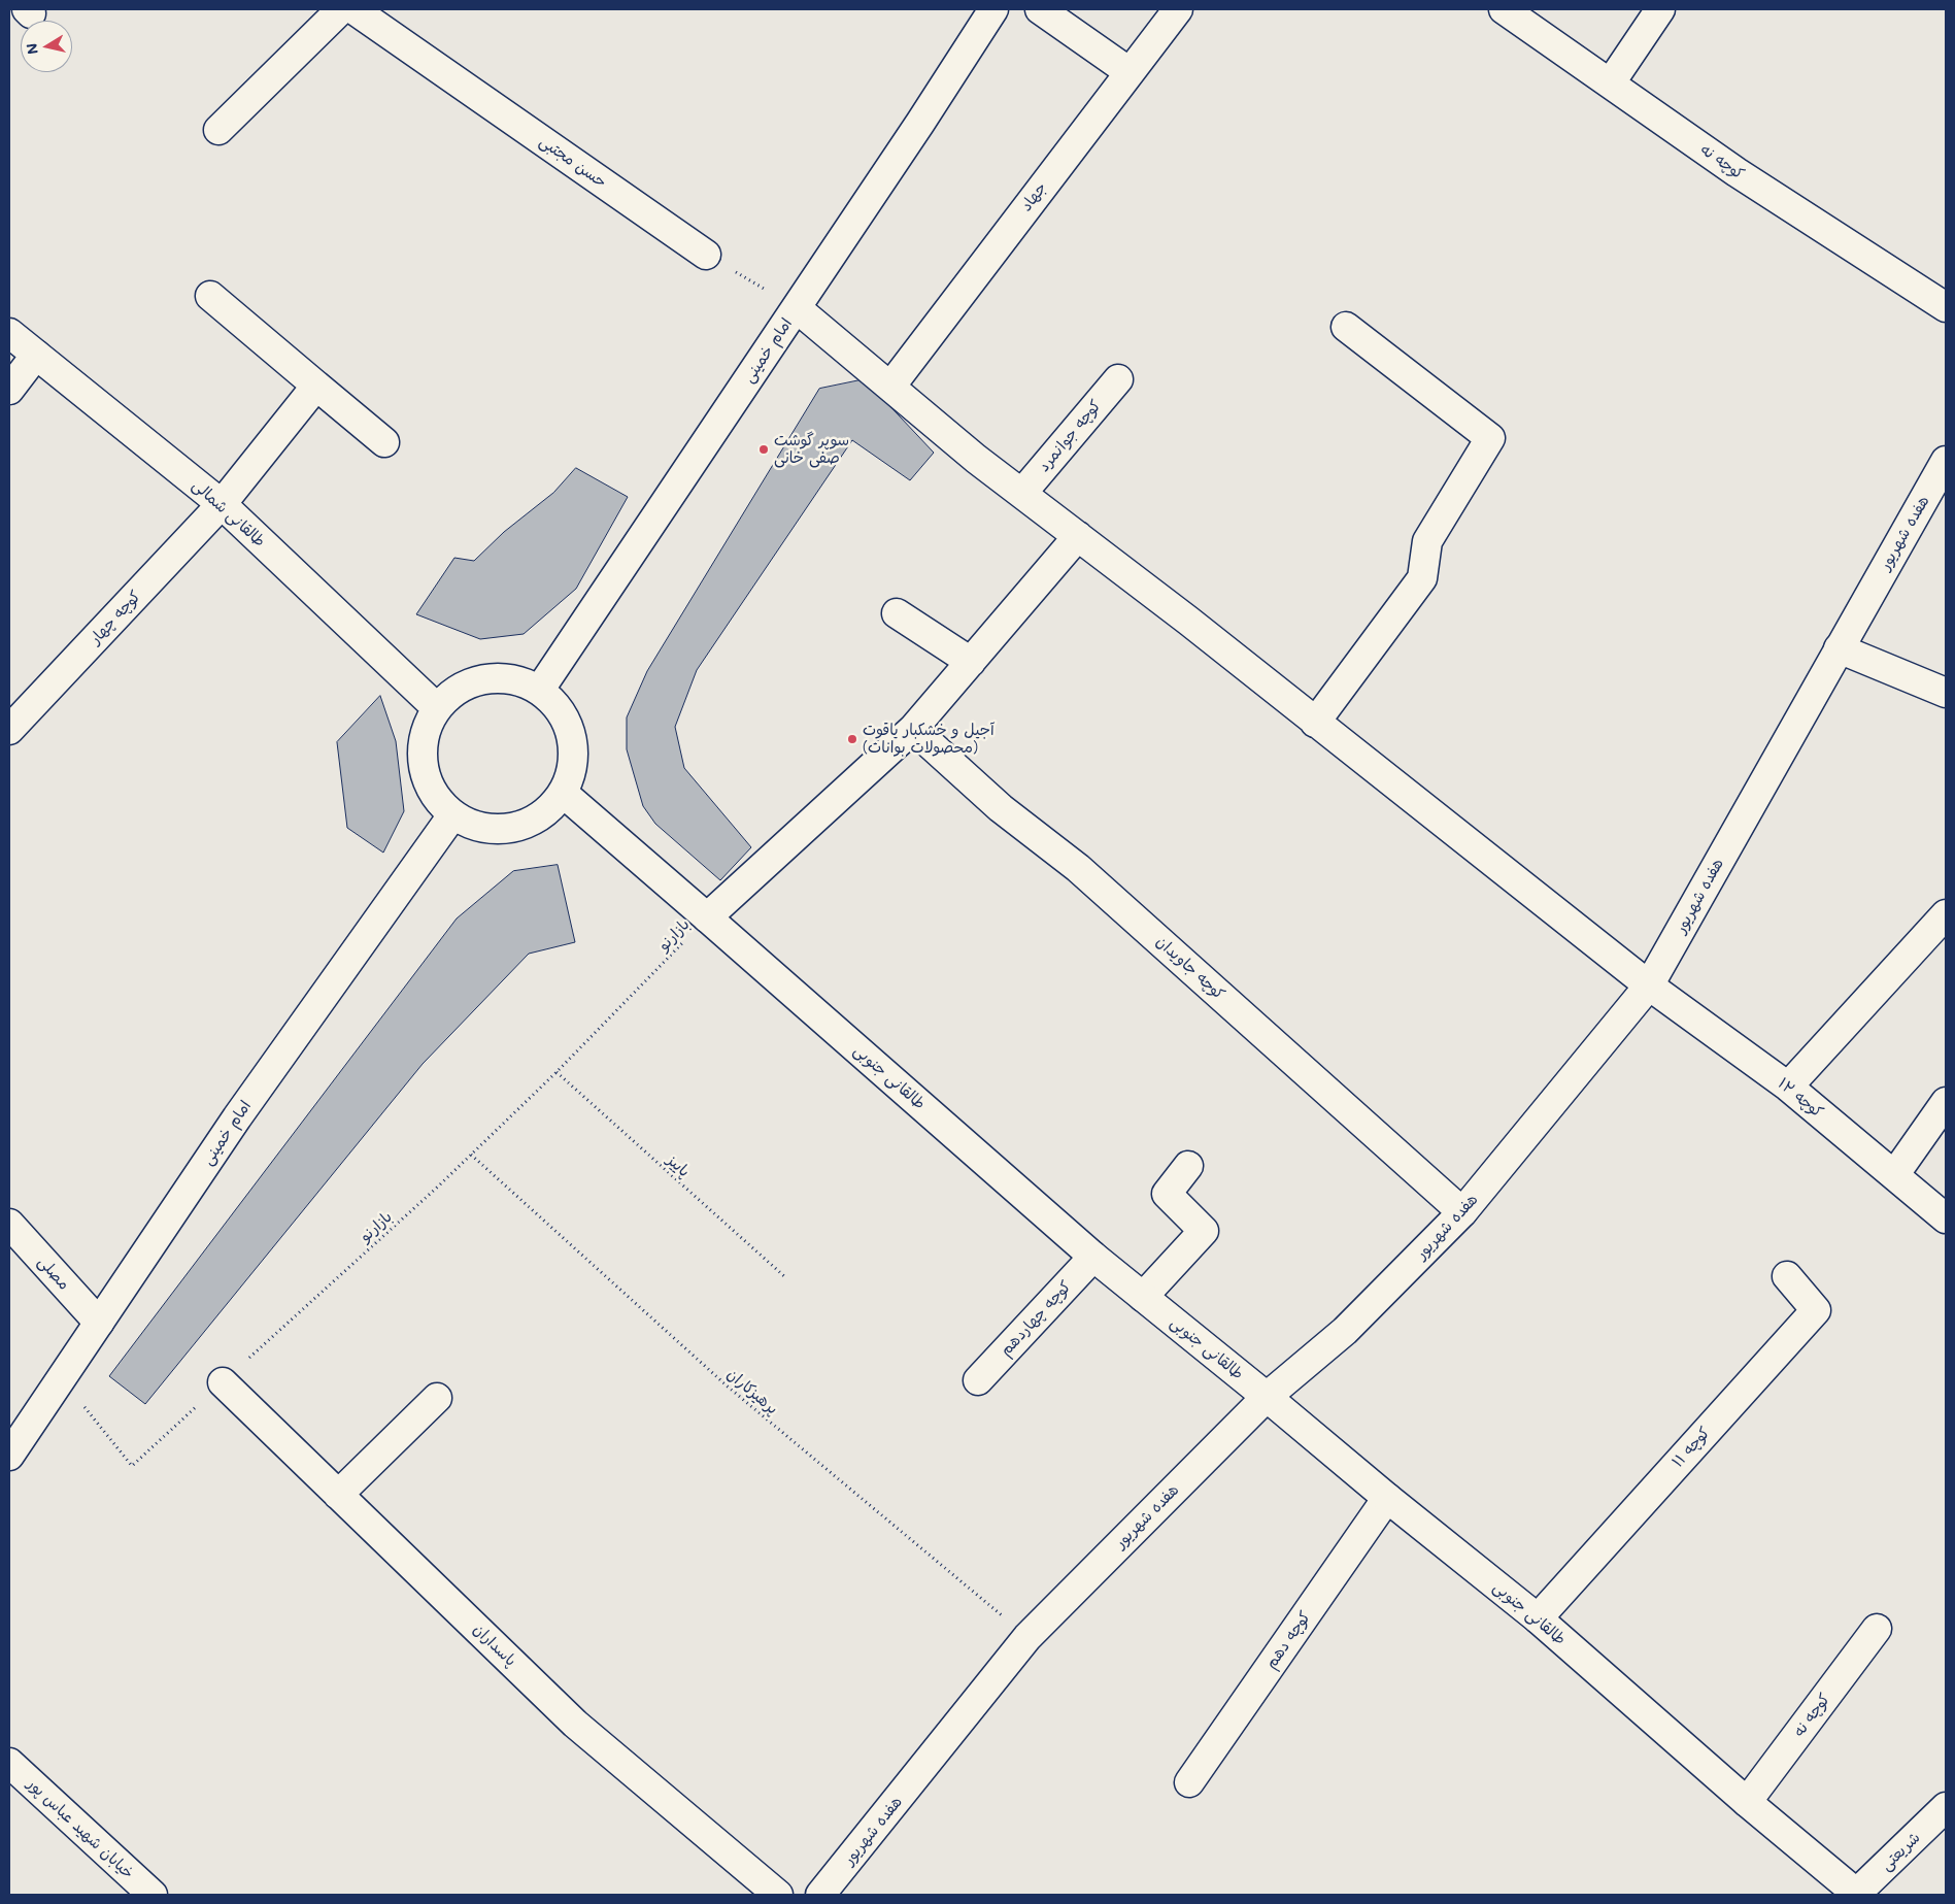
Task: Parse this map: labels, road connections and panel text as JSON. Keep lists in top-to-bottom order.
{
  "streets": {
    "street": [
      "حسن مجتبی",
      "کوچه نه",
      "جهاد",
      "امام خمینی",
      "کوچه جوانمرد",
      "طالقانی شمالی",
      "هفده شهریور",
      "کوچه چهار",
      "کوچه جاویدان",
      "طالقانی جنوبی",
      "کوچه ۱۲",
      "مصلی",
      "کوچه چهاردهم",
      "کوچه ۱۱",
      "کوچه دهم",
      "پاسداران",
      "خیابان شهید عباس پور",
      "شریعتی"
    ],
    "path": ["بازارنو", "پاییز", "پرهیزکاران"]
  },
  "crossings": [
    ["کوچه نه", "طالقانی جنوبی"],
    ["جهاد", "کوچه ۱۲"],
    ["امام خمینی", "طالقانی شمالی"],
    ["امام خمینی", "بازارنو"],
    ["امام خمینی", "طالقانی جنوبی"],
    ["امام خمینی", "کوچه ۱۲"],
    ["امام خمینی", "مصلی"],
    ["کوچه جوانمرد", "کوچه ۱۲"],
    ["طالقانی شمالی", "کوچه چهار"],
    ["طالقانی شمالی", "طالقانی جنوبی"],
    ["هفده شهریور", "کوچه جاویدان"],
    ["هفده شهریور", "طالقانی جنوبی"],
    ["هفده شهریور", "کوچه ۱۲"],
    ["هفده شهریور", "پرهیزکاران"],
    ["بازارنو", "طالقانی جنوبی"],
    ["بازارنو", "پاییز"],
    ["بازارنو", "پرهیزکاران"],
    ["بازارنو", "پاسداران"],
    ["طالقانی جنوبی", "کوچه چهاردهم"],
    ["طالقانی جنوبی", "کوچه ۱۱"],
    ["طالقانی جنوبی", "کوچه دهم"],
    ["طالقانی جنوبی", "شریعتی"]
  ],
  "places": ["سوپر گوشت صفی خانی", "آجیل و خشکبار یاقوت (محصولات بوانات)"],
  "north": "left"
}
